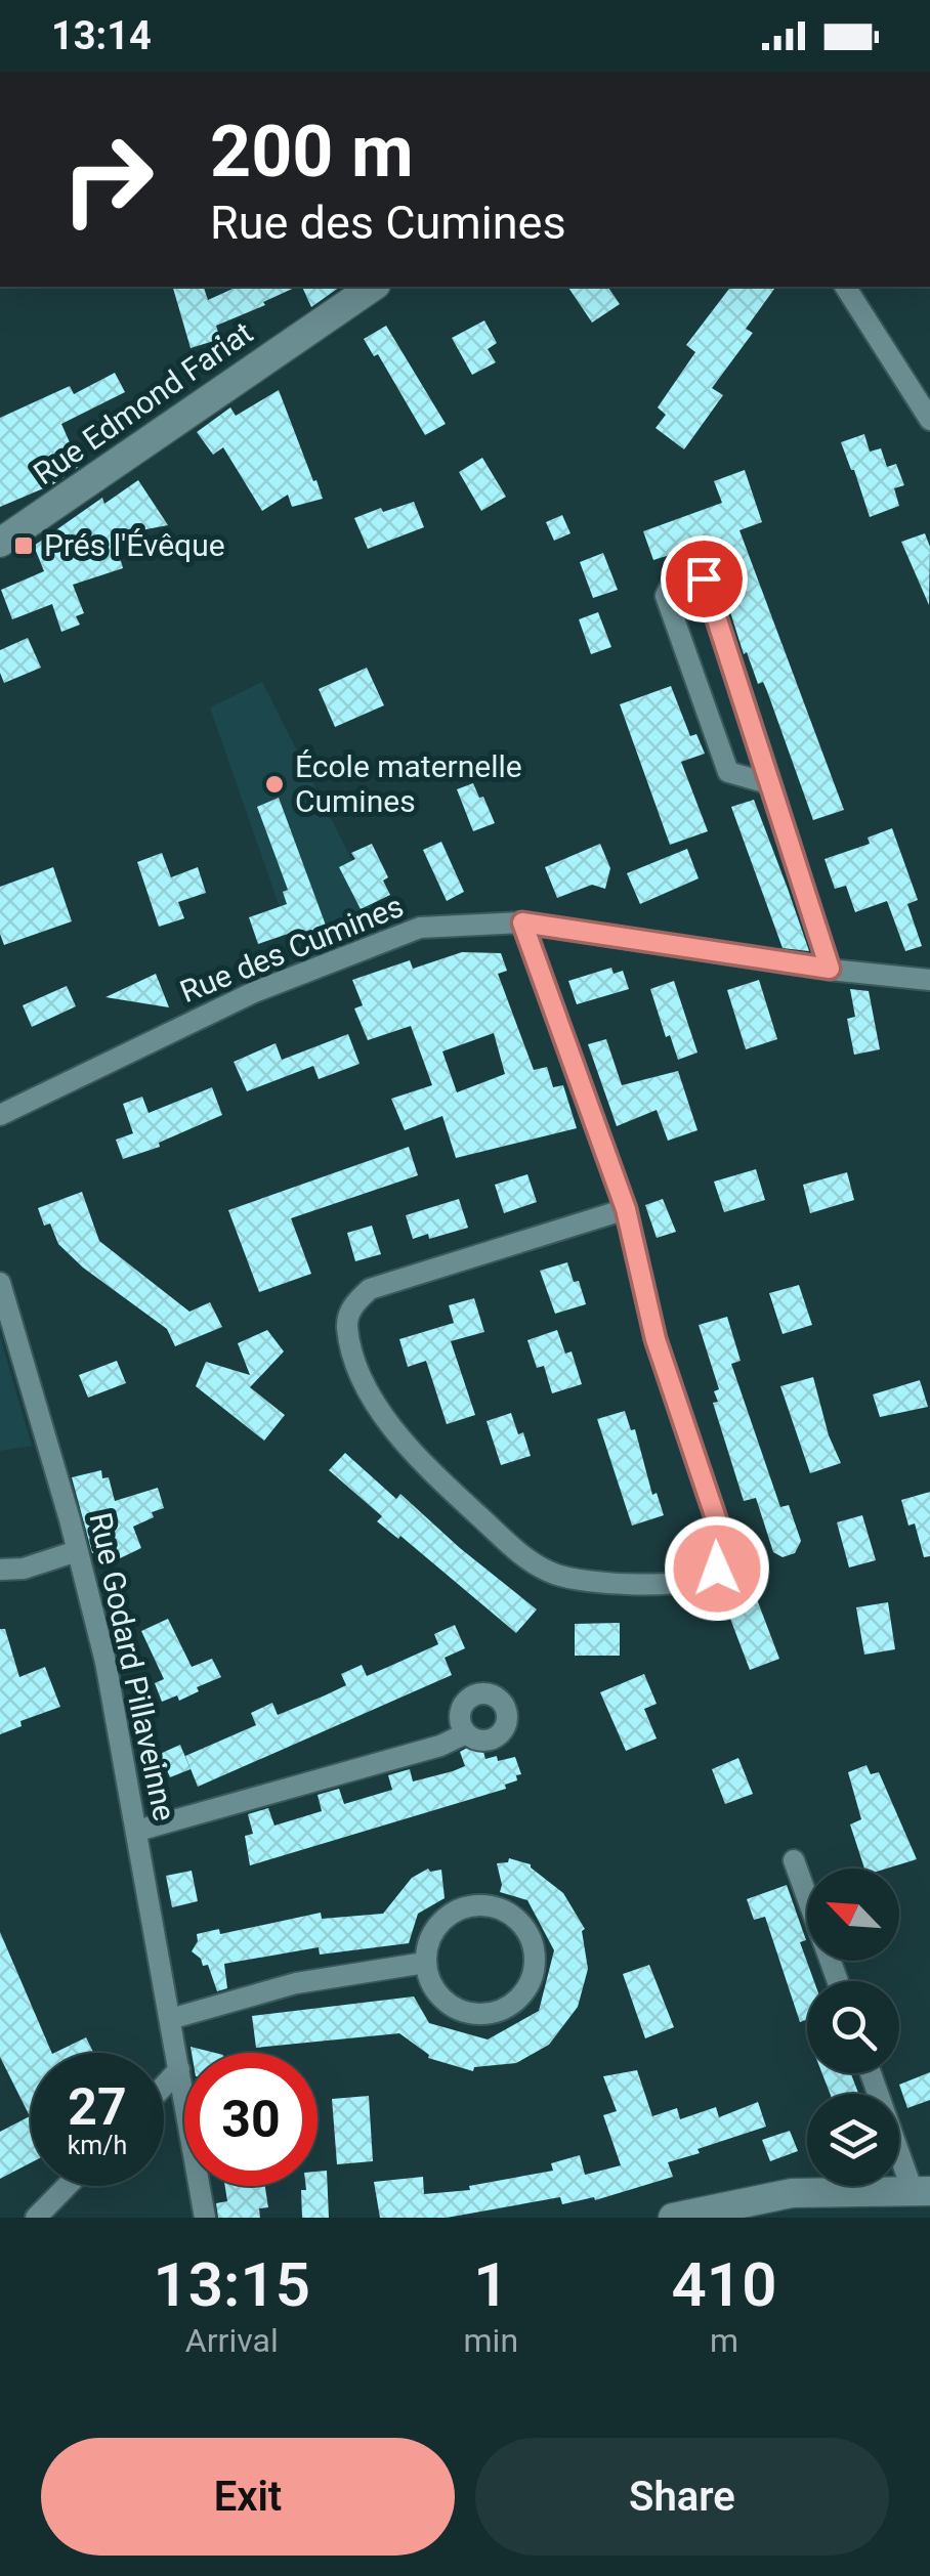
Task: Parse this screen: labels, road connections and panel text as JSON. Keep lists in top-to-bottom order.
{
  "streets": {
    "street": ["Rue Edmond Fariat", "Rue des Cumines", "Rue Godard Pillaveinne"]
  },
  "places": {
    "transit": ["Prés l'Évêque"],
    "other": ["École maternelle Cumines"]
  },
  "north": "top left",
  "page": {
    "status": "13:14",
    "turn": ["200 m", "Rue des Cumines"],
    "speed": "27 km/h",
    "limit": "30",
    "eta": [
      "13:15",
      "Arrival",
      "1",
      "min",
      "410",
      "m"
    ],
    "buttons": ["Exit", "Share"]
  }
}
